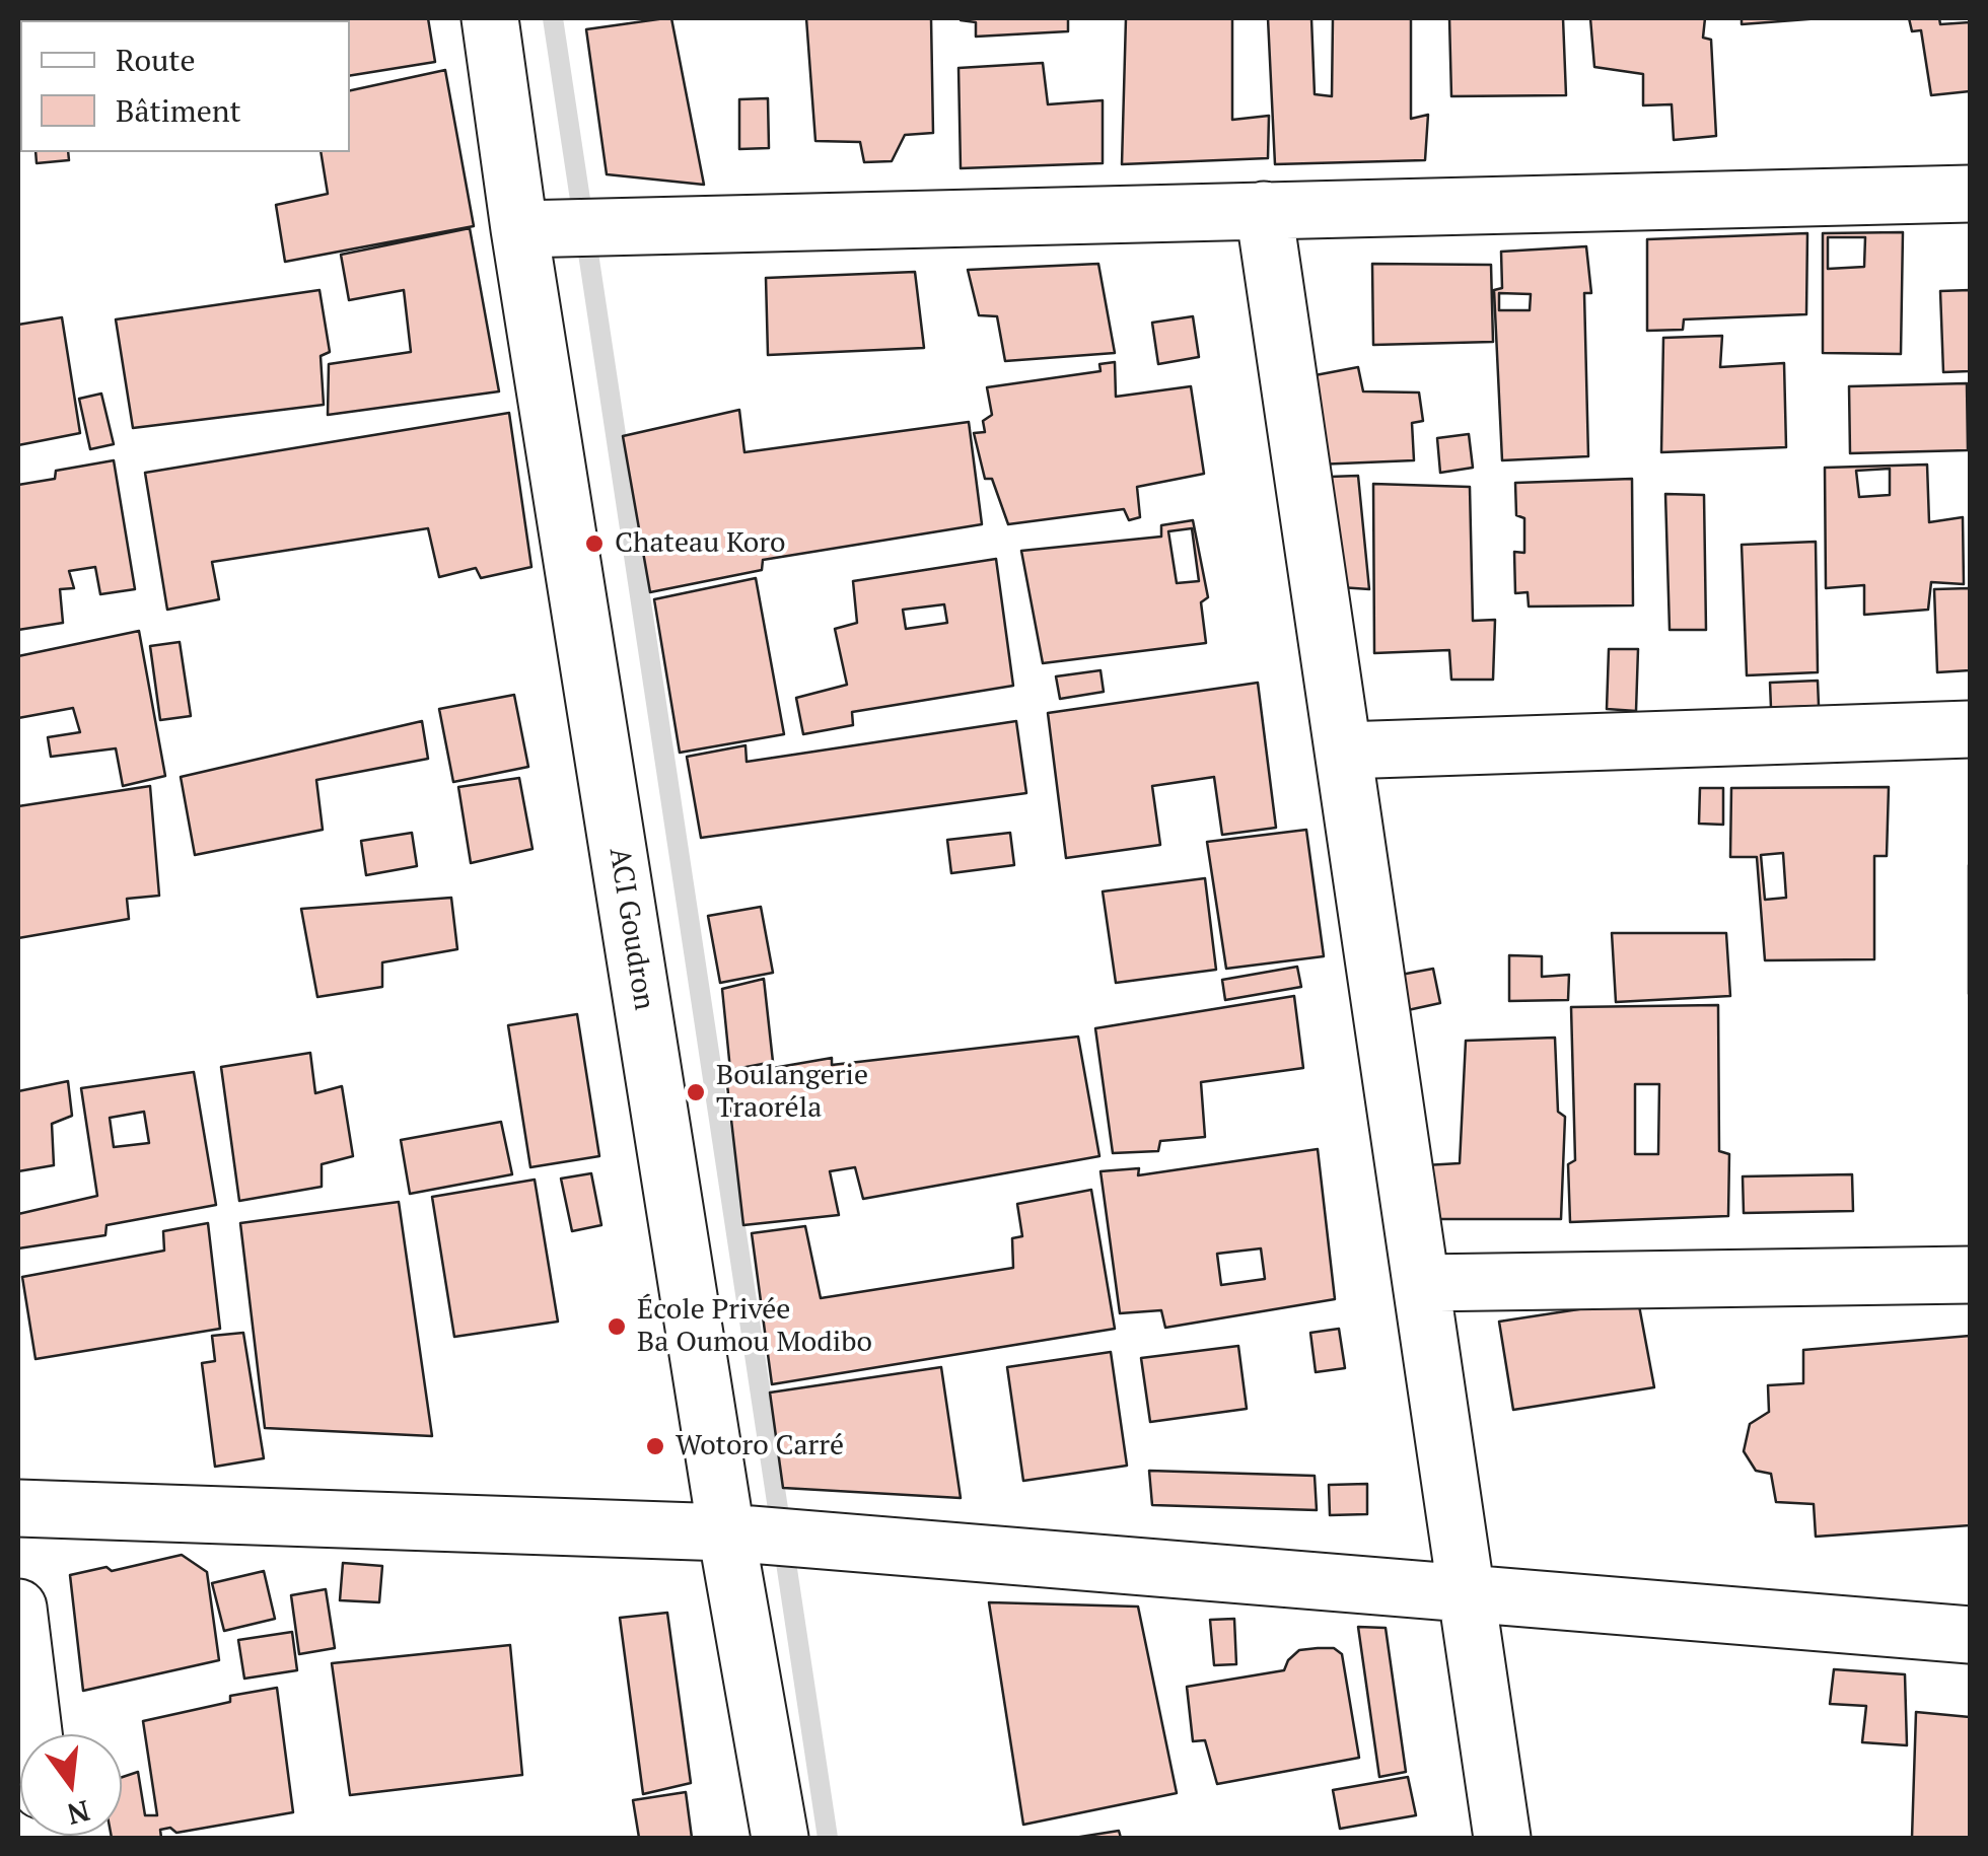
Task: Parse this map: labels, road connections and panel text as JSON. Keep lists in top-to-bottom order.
{
  "streets": {
    "street": ["ACI Goudron"]
  },
  "places": [
    "Chateau Koro",
    "Boulangerie Traoréla",
    "École Privée Ba Oumou Modibo",
    "Wotoro Carré"
  ],
  "legend": ["Route", "Bâtiment"],
  "north": "bottom"
}
